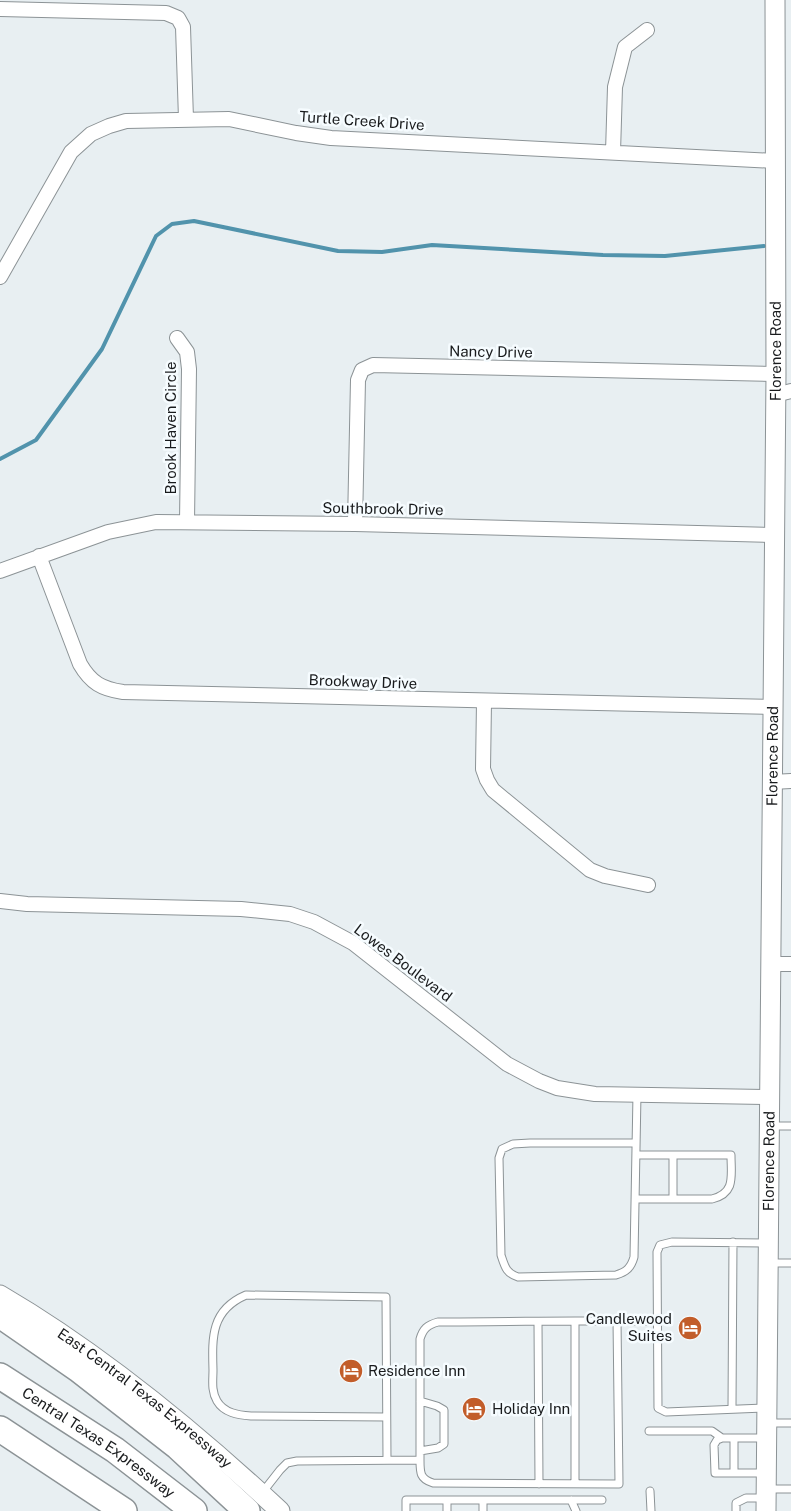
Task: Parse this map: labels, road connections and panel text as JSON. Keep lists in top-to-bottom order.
{
  "streets": {
    "highway": ["Central Texas Expressway"],
    "street": [
      "Turtle Creek Drive",
      "Florence Road",
      "Nancy Drive",
      "Brook Haven Circle",
      "Southbrook Drive",
      "Brookway Drive",
      "Lowes Boulevard",
      "East Central Texas Expressway"
    ]
  },
  "crossings": [
    ["Turtle Creek Drive", "Florence Road"],
    ["Florence Road", "Nancy Drive"],
    ["Florence Road", "Southbrook Drive"],
    ["Florence Road", "Brookway Drive"],
    ["Florence Road", "Lowes Boulevard"],
    ["Nancy Drive", "Southbrook Drive"],
    ["Brook Haven Circle", "Southbrook Drive"],
    ["Southbrook Drive", "Brookway Drive"]
  ],
  "places": {
    "hotel": ["Candlewood Suites", "Residence Inn", "Holiday Inn"]
  }
}
